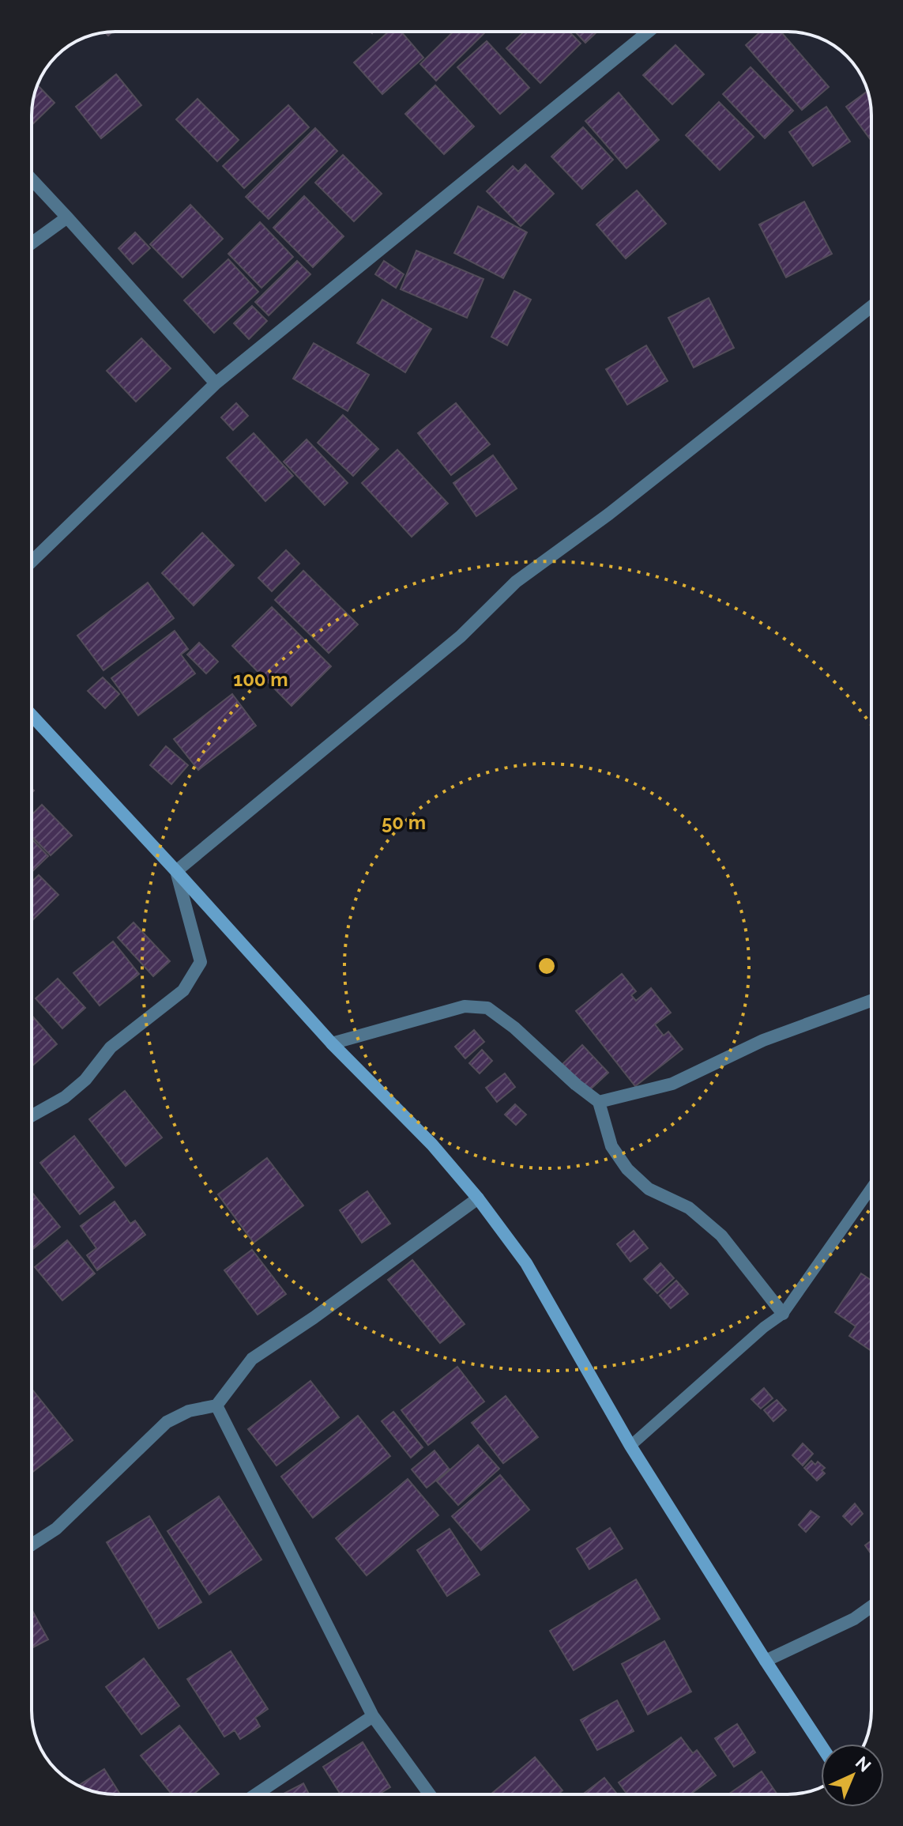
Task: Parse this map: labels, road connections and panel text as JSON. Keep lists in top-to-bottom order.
{
  "north": "top right",
  "rings": ["100 m", "50 m"]
}
